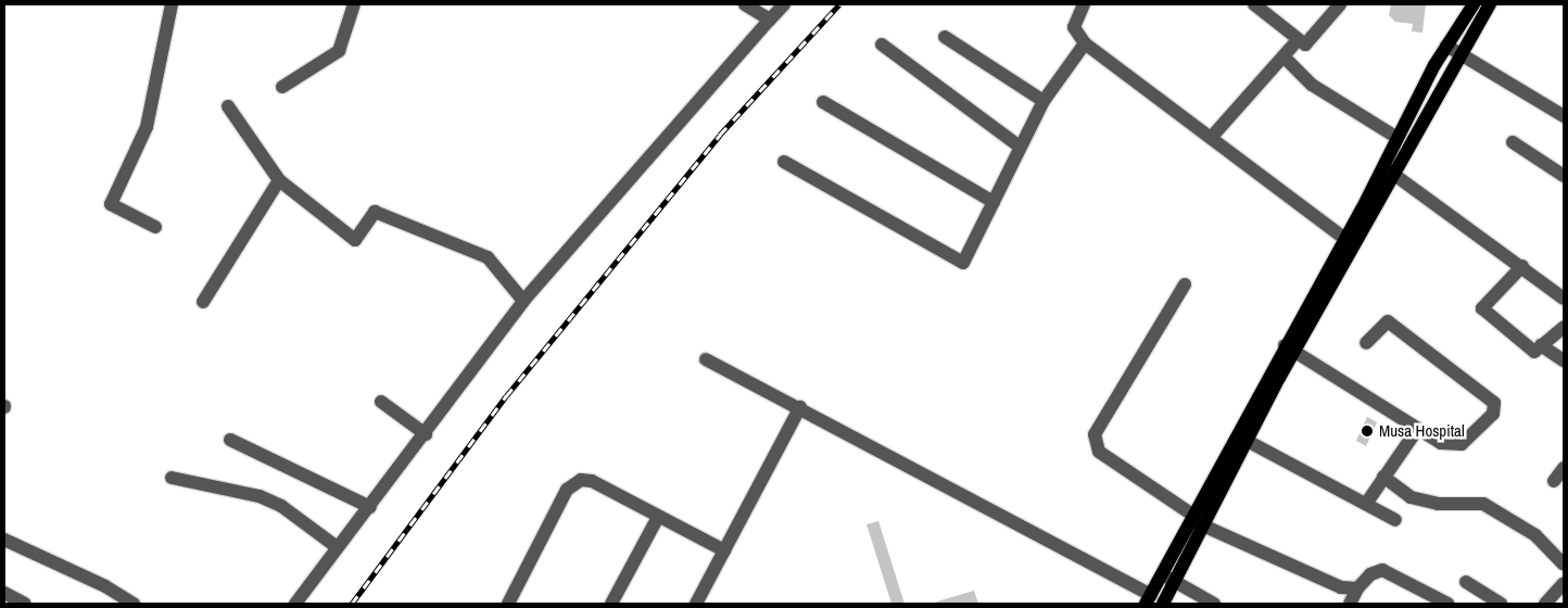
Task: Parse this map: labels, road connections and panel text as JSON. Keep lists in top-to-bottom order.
{
  "places": ["Musa Hospital"]
}
